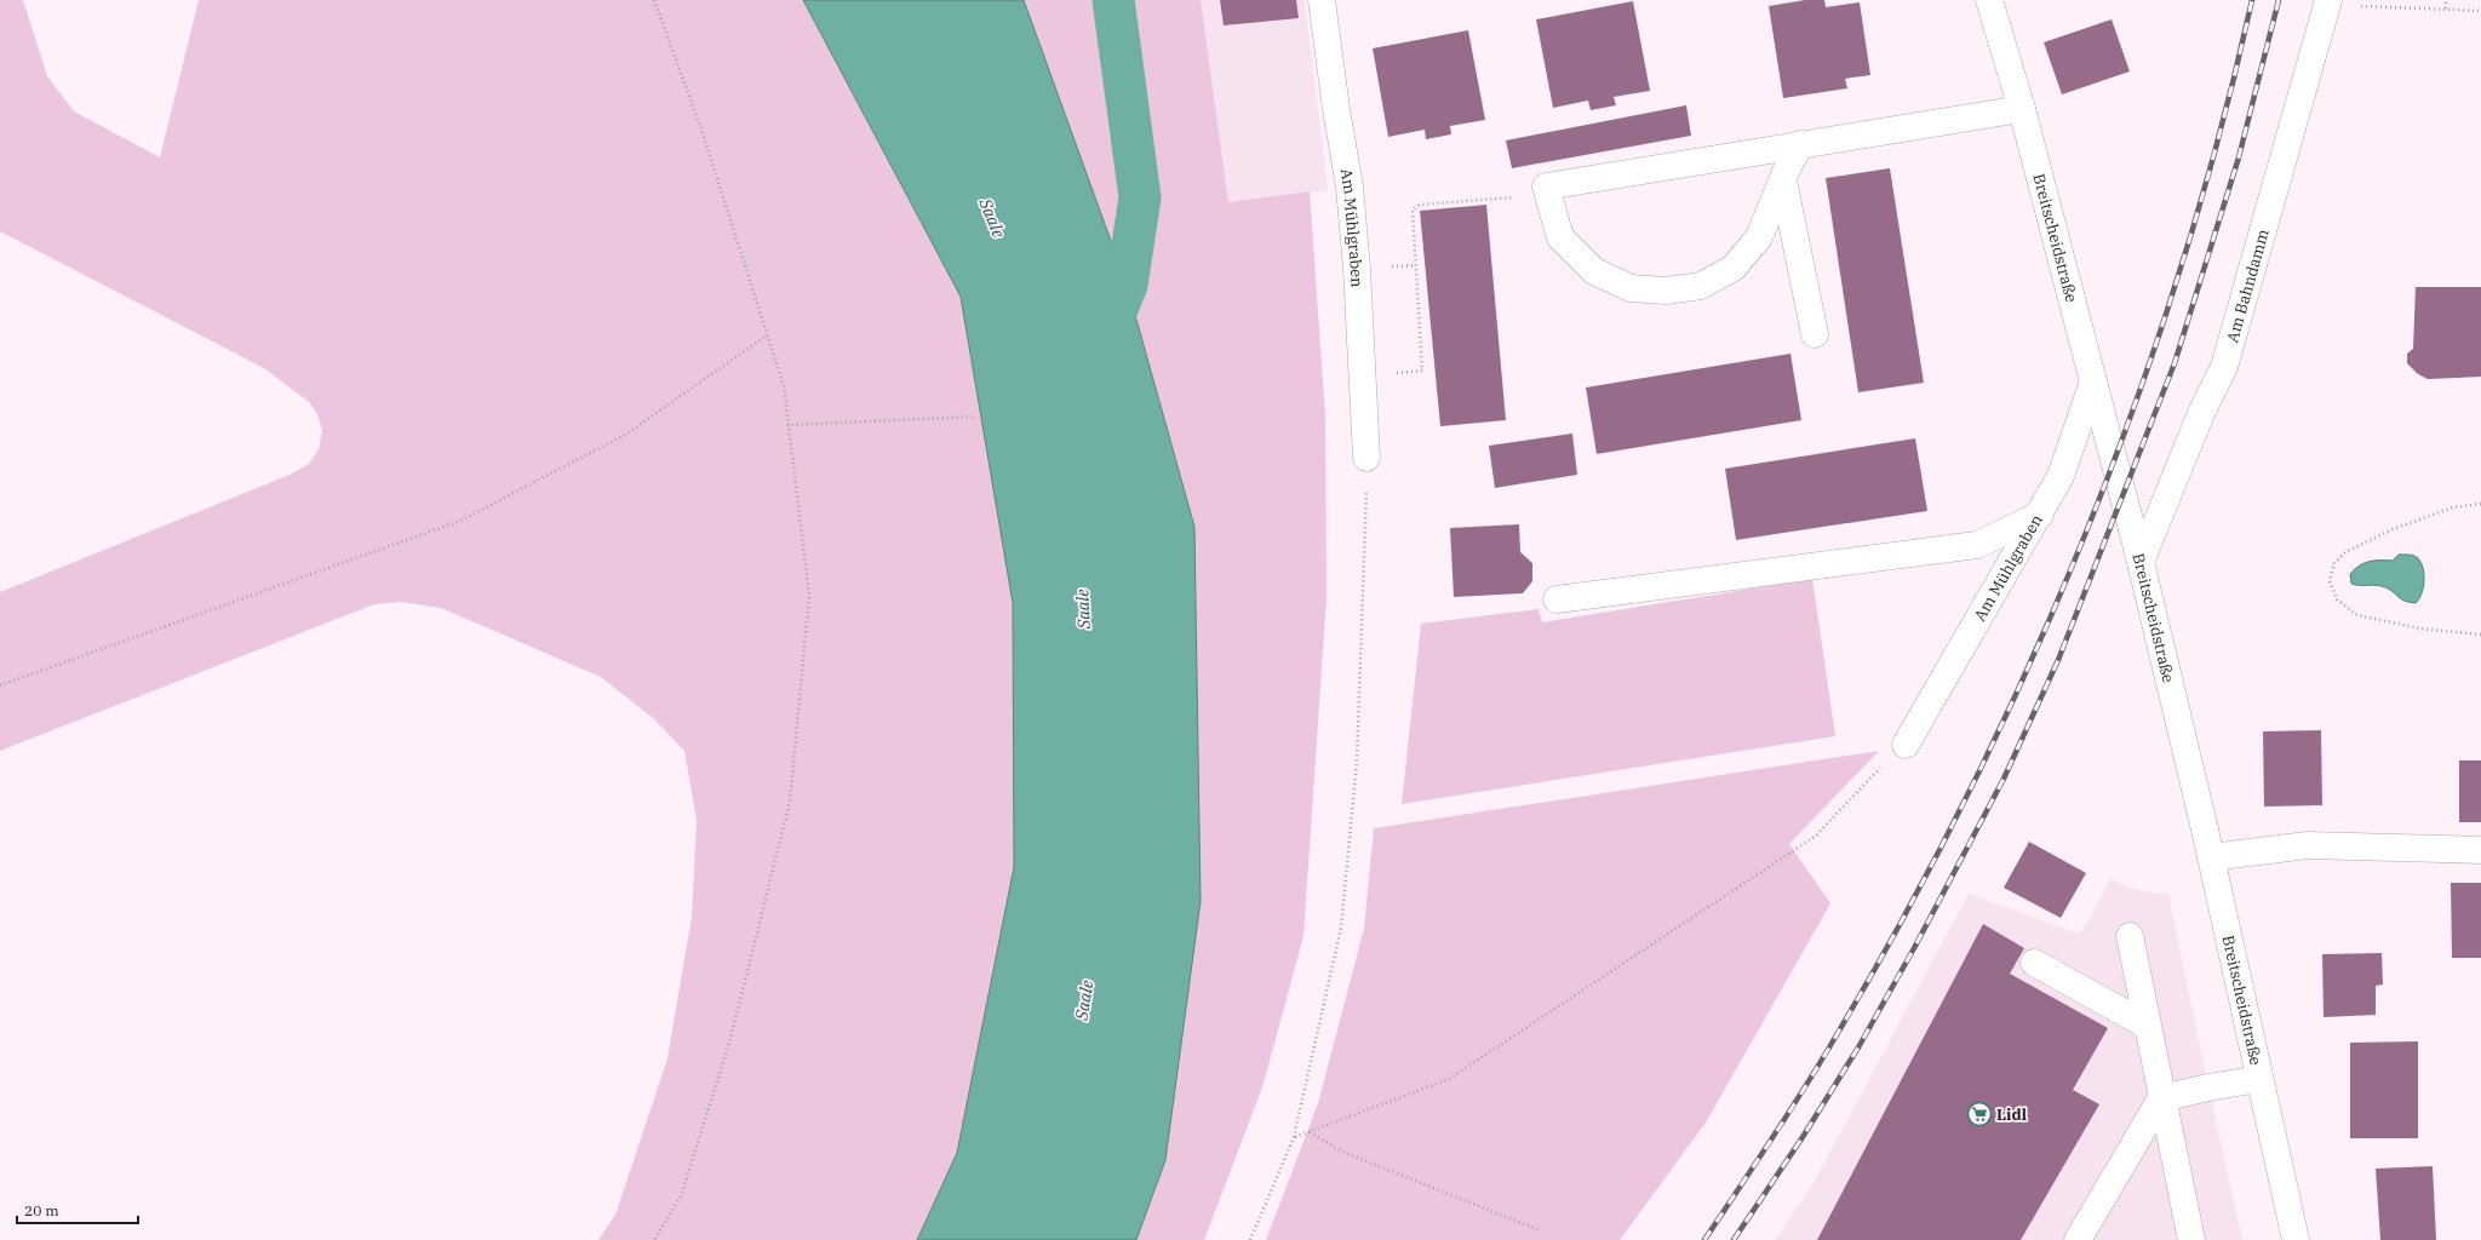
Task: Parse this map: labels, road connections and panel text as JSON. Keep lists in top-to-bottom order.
{
  "streets": {
    "street": ["Am Mühlgraben", "Breitscheidstraße", "Am Bahndamm"]
  },
  "crossings": [
    ["Am Mühlgraben", "Breitscheidstraße"],
    ["Breitscheidstraße", "Am Bahndamm"]
  ],
  "water": ["Saale"],
  "places": {
    "supermarket": ["Lidl"]
  },
  "scale_bar": "20 m"
}
